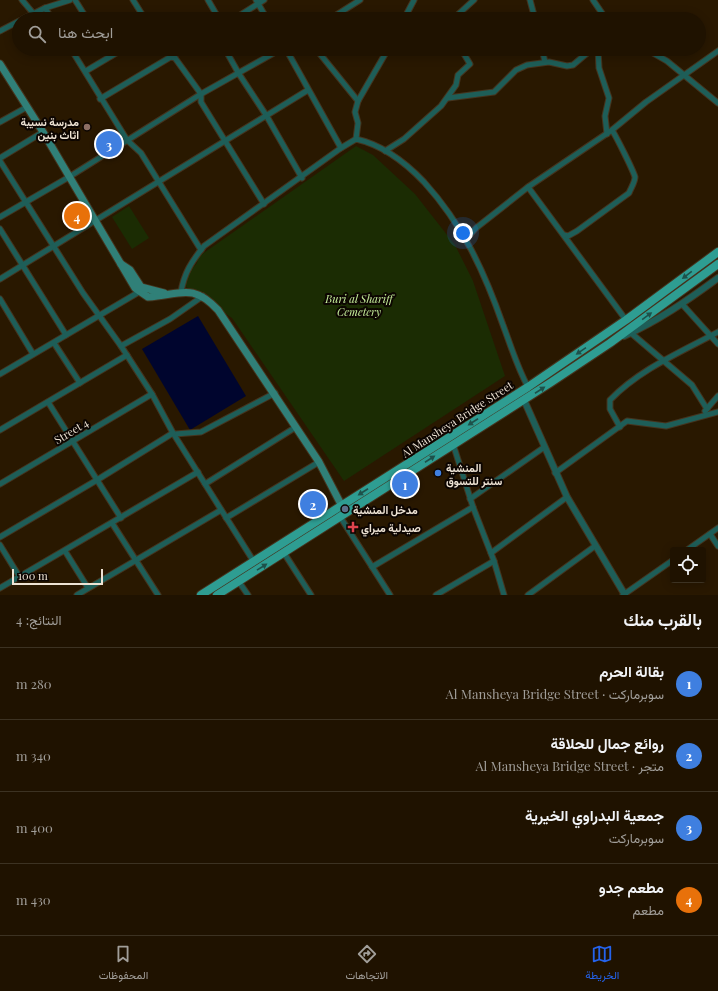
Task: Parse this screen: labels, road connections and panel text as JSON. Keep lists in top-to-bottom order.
{
  "streets": {
    "main road": ["Al Mansheya Bridge Street"],
    "street": ["Street 4"]
  },
  "parks": ["Buri al Shariff Cemetery"],
  "places": {
    "other": ["مدرسة نسيبة اثاث بنين", "المنشية سنتر للتسوق", "مدخل المنشية"],
    "health": ["صيدلية ميراي"]
  },
  "scale_bar": "100 m",
  "page": {
    "search": "ابحث هنا",
    "pins": [
      "3",
      "4",
      "1",
      "2"
    ],
    "scale": "100 m",
    "heading": ["بالقرب منك", "النتائج: 4"],
    "list": [
      {
        "mark": "1",
        "name": "بقالة الحرم",
        "note": "سوبرماركت · Al Mansheya Bridge Street",
        "value": "280 m"
      },
      {
        "mark": "2",
        "name": "روائع جمال للحلاقة",
        "note": "متجر · Al Mansheya Bridge Street",
        "value": "340 m"
      },
      {
        "mark": "3",
        "name": "جمعية البدراوي الخيرية",
        "note": "سوبرماركت",
        "value": "400 m"
      },
      {
        "mark": "4",
        "name": "مطعم جدو",
        "note": "مطعم",
        "value": "430 m"
      }
    ],
    "nav": ["الخريطة", "الاتجاهات", "المحفوظات"]
  }
}
